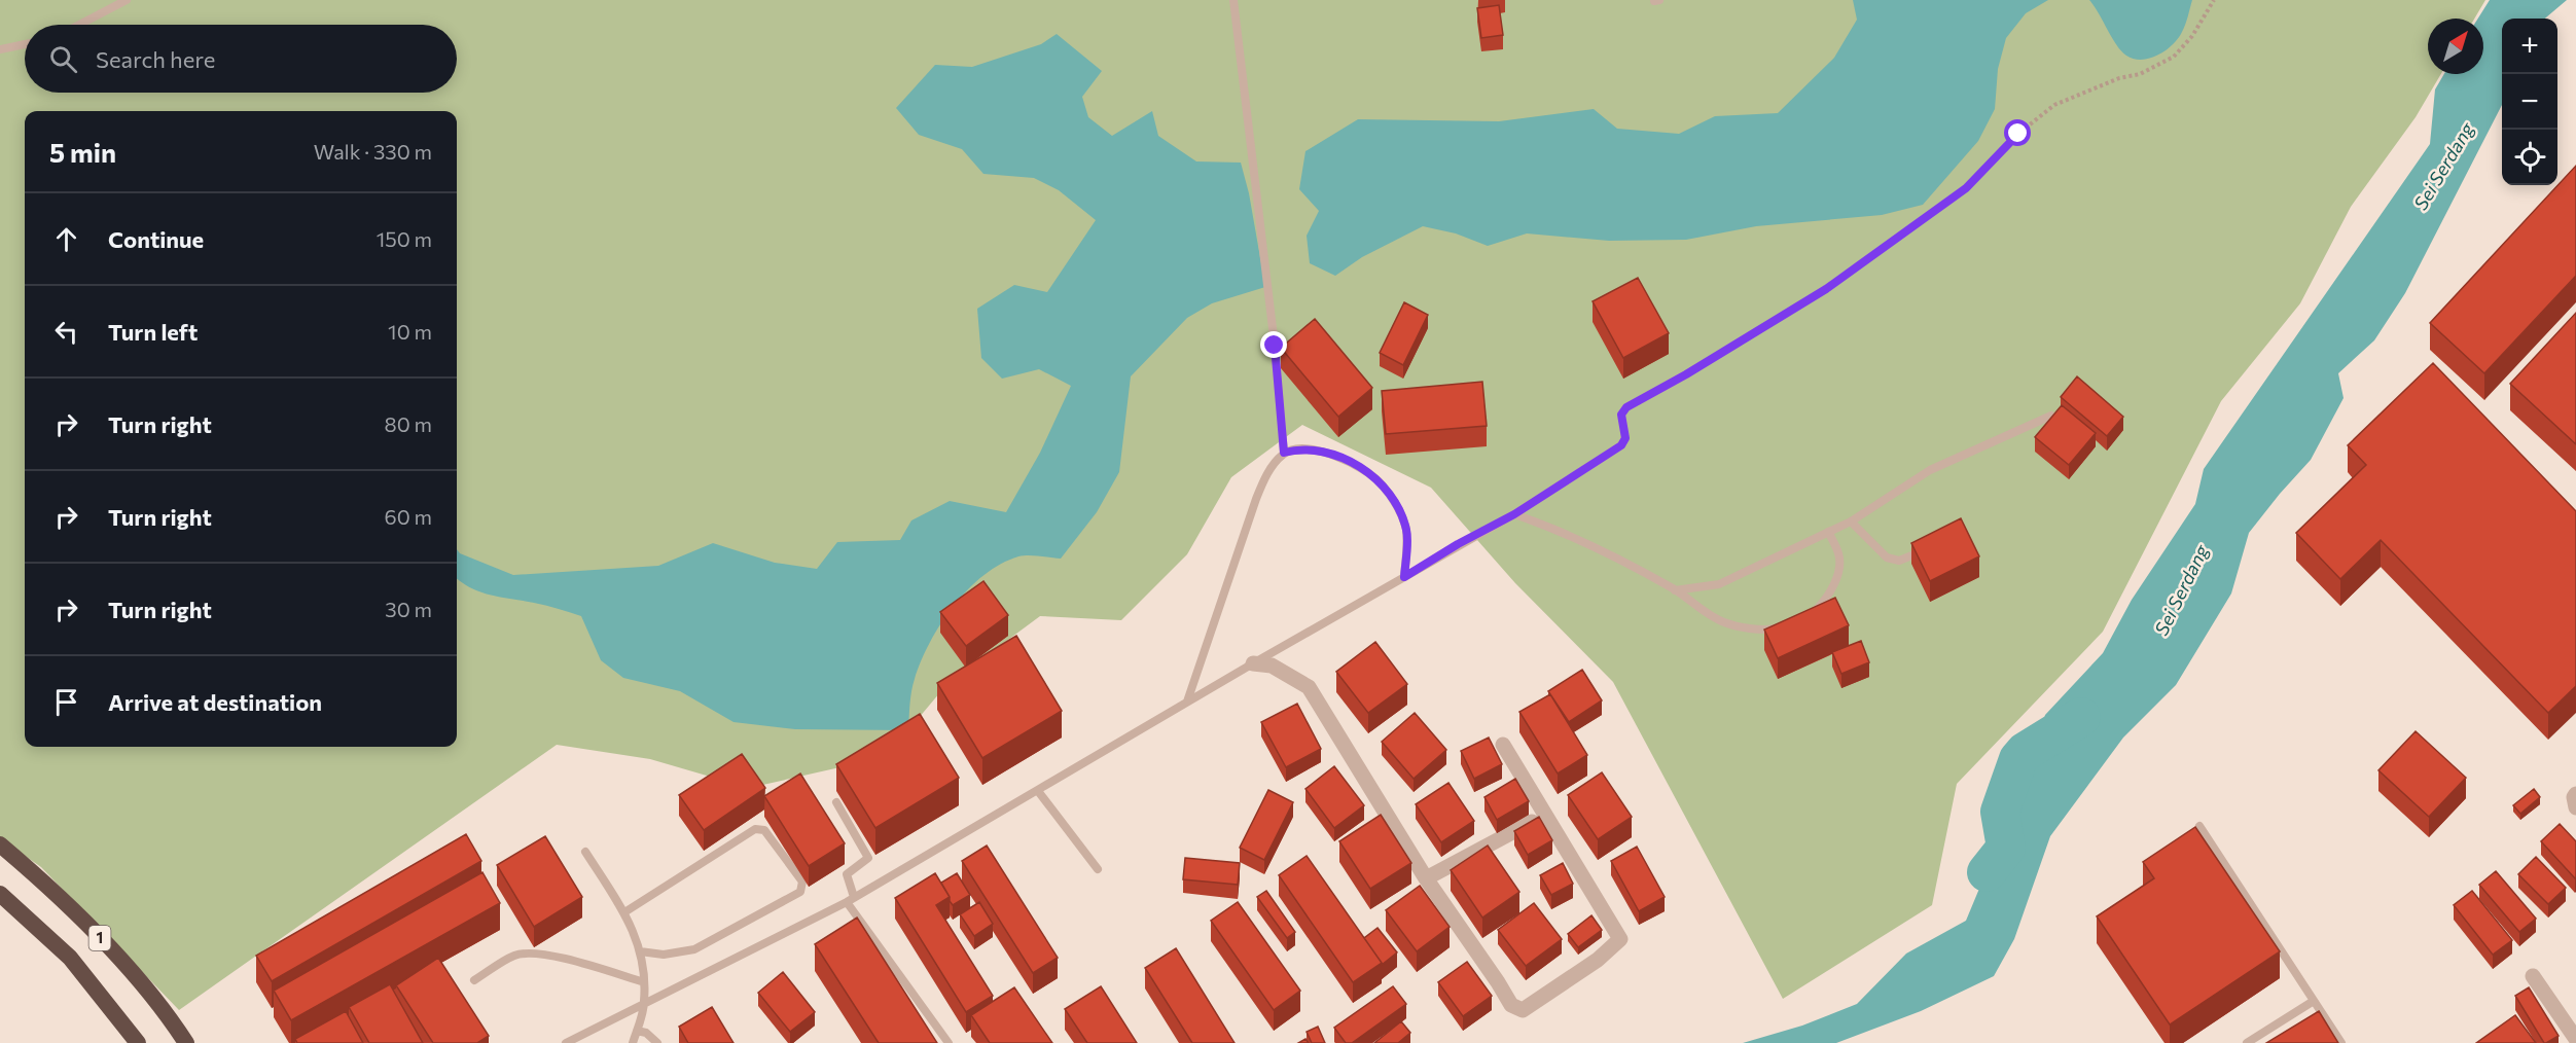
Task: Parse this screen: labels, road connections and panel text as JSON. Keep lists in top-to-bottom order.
{
  "streets": {
    "highway": ["1"]
  },
  "water": ["Sei Serdang"],
  "north": "top right",
  "page": {
    "map_buttons": ["+", "−"],
    "search": "Search here",
    "heading": ["5 min", "Walk · 330 m"],
    "list": [
      ["Continue", "150 m"],
      ["Turn left", "10 m"],
      ["Turn right", "80 m"],
      ["Turn right", "60 m"],
      ["Turn right", "30 m"],
      "Arrive at destination"
    ]
  }
}
